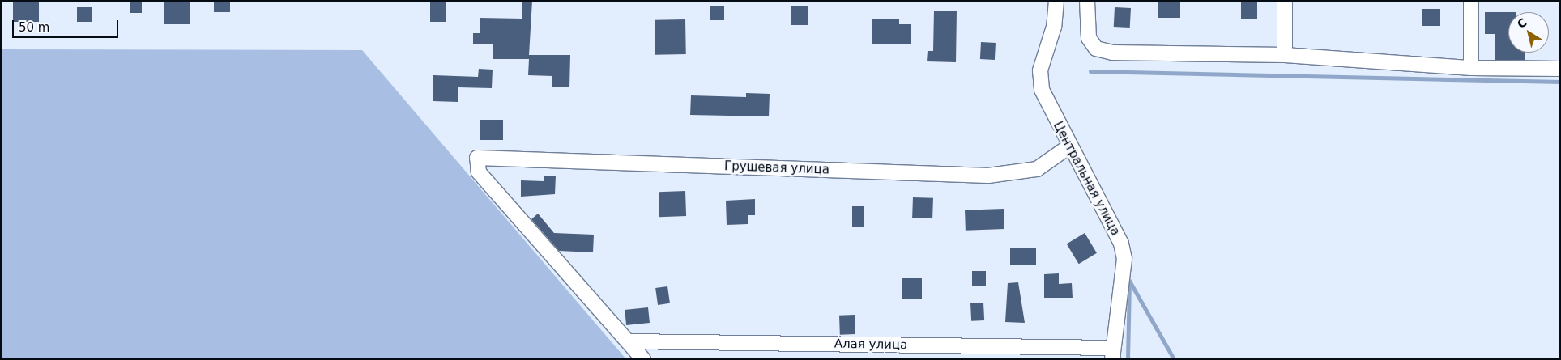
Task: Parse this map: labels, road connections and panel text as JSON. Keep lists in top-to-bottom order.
{
  "streets": {
    "street": ["Грушевая улица", "Центральная улица", "Алая улица"]
  },
  "crossings": [
    ["Грушевая улица", "Центральная улица"],
    ["Грушевая улица", "Алая улица"],
    ["Центральная улица", "Алая улица"]
  ],
  "scale_bar": "50 m",
  "north": "top left"
}
